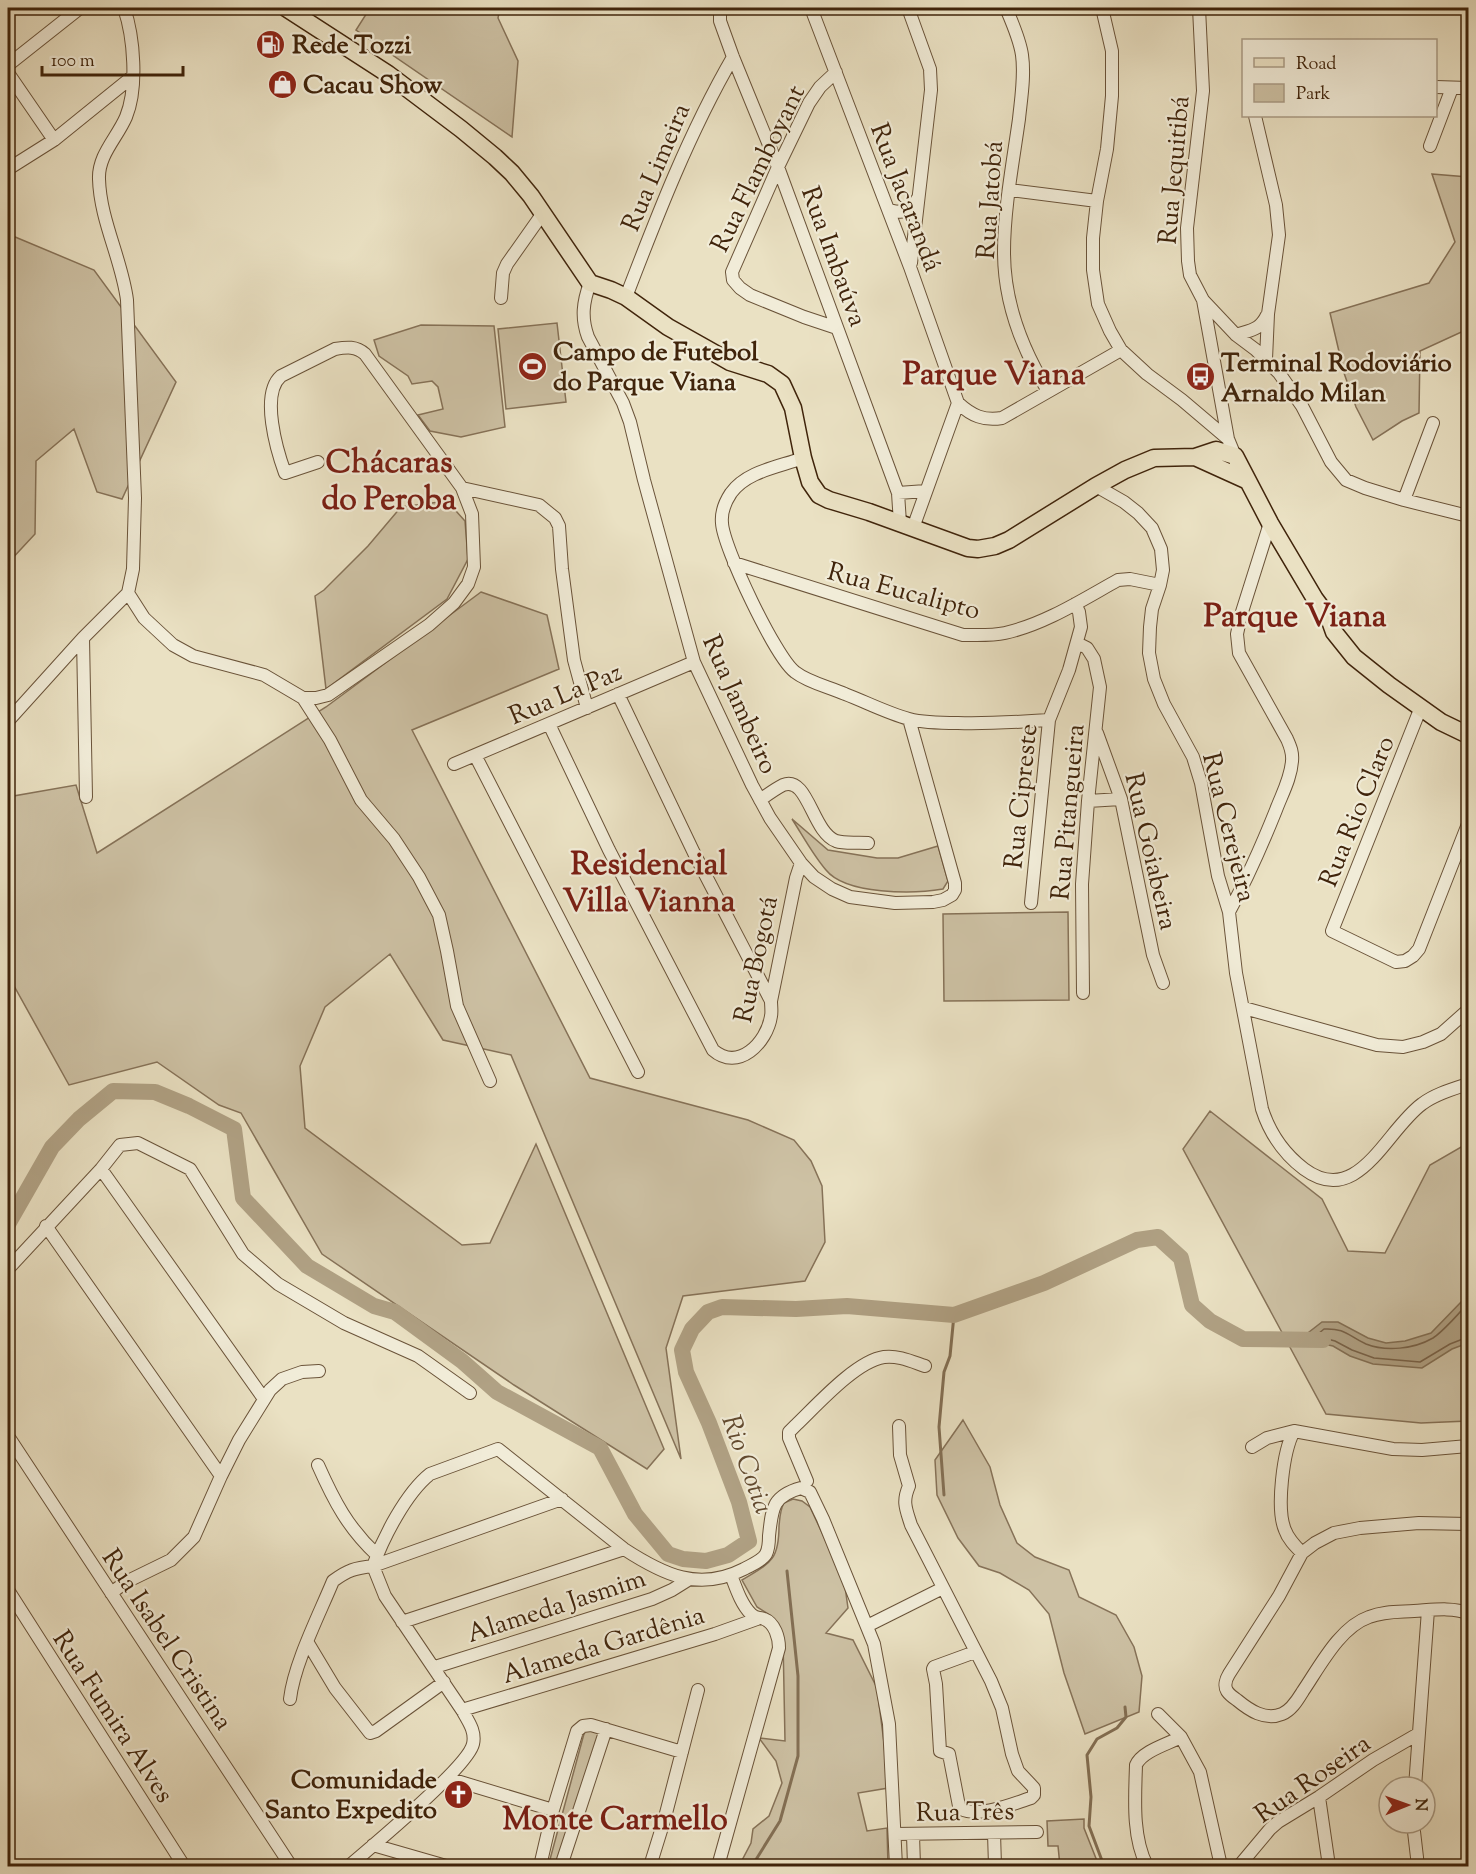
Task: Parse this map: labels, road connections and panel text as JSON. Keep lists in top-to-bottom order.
{
  "streets": {
    "street": [
      "Rua Limeira",
      "Rua Flamboyant",
      "Rua Jequitibá",
      "Rua Jacarandá",
      "Rua Jatobá",
      "Rua Imbaúva",
      "Rua Eucalipto",
      "Rua La Paz",
      "Rua Jambeiro",
      "Rua Cipreste",
      "Rua Rio Claro",
      "Rua Pitangueira",
      "Rua Cerejeira",
      "Rua Goiabeira",
      "Rua Bogotá",
      "Alameda Jasmim",
      "Rua Isabel Cristina",
      "Alameda Gardênia",
      "Rua Fumira Alves",
      "Rua Roseira",
      "Rua Três"
    ]
  },
  "crossings": [
    ["Rua Limeira", "Rua Imbaúva"],
    ["Rua Flamboyant", "Rua Jacarandá"],
    ["Rua Flamboyant", "Rua Imbaúva"],
    ["Rua Eucalipto", "Rua Cipreste"],
    ["Rua Eucalipto", "Rua Cerejeira"],
    ["Rua La Paz", "Rua Jambeiro"],
    ["Rua La Paz", "Rua Bogotá"],
    ["Rua Jambeiro", "Rua Bogotá"],
    ["Rua Cipreste", "Rua Pitangueira"],
    ["Rua Pitangueira", "Rua Goiabeira"]
  ],
  "districts": [
    "Parque Viana",
    "Chácaras do Peroba",
    "Parque Viana",
    "Residencial Villa Vianna",
    "Monte Carmello"
  ],
  "water": ["Rio Cotia"],
  "places": {
    "fuel station": ["Rede Tozzi"],
    "shop": ["Cacau Show"],
    "sports": ["Campo de Futebol do Parque Viana"],
    "bus stop": ["Terminal Rodoviário Arnaldo Milan"],
    "church": ["Comunidade Santo Expedito"]
  },
  "legend": ["Road", "Park"],
  "scale_bar": "100 m",
  "north": "right"
}
